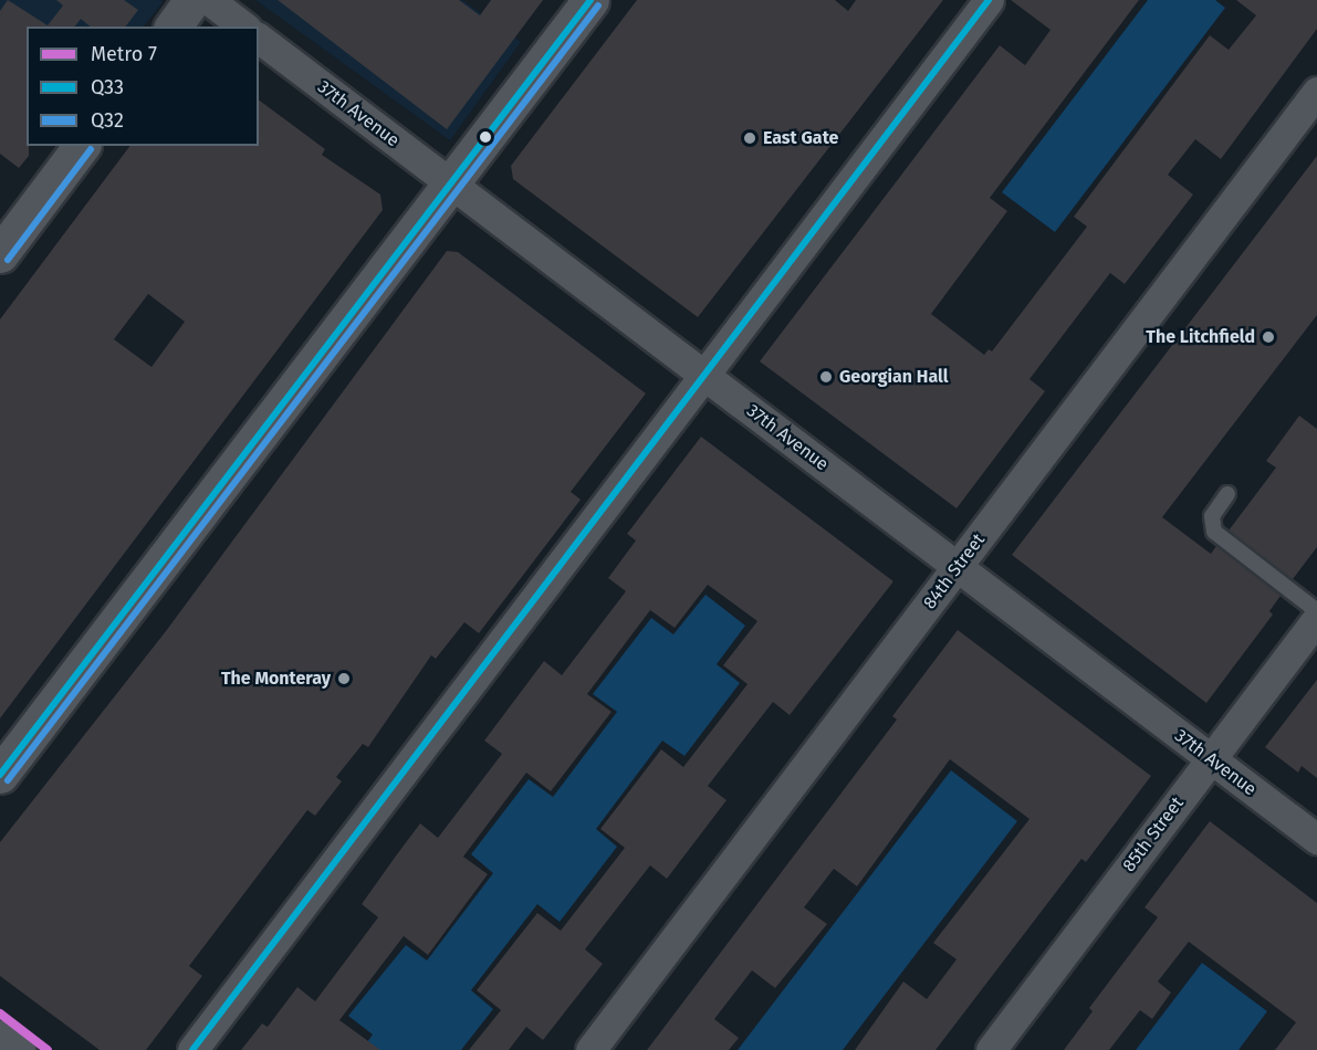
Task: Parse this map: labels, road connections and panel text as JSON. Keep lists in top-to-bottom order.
{
  "streets": {
    "street": ["37th Avenue", "84th Street", "85th Street"]
  },
  "crossings": [
    ["37th Avenue", "84th Street"],
    ["37th Avenue", "85th Street"]
  ],
  "places": [
    "East Gate",
    "The Litchfield",
    "Georgian Hall",
    "The Monteray"
  ],
  "lines": ["transit line Q33", "transit line Q32", "metro line 7"],
  "legend": ["Metro 7", "Q33", "Q32"]
}
